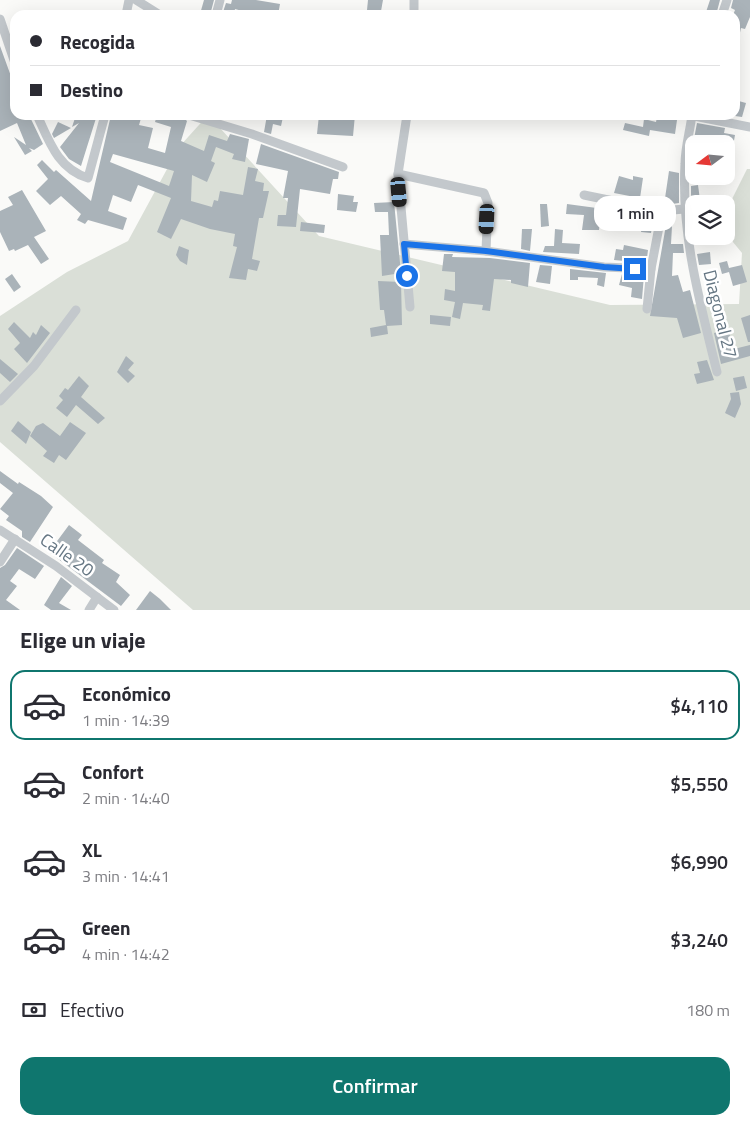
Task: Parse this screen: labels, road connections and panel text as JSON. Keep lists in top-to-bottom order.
{
  "streets": {
    "street": ["Diagonal 27", "Calle 20"]
  },
  "north": "left",
  "page": {
    "banner": ["Recogida", "Destino"],
    "bubble": "1 min",
    "heading": "Elige un viaje",
    "list": [
      {
        "name": "Económico",
        "note": "1 min · 14:39",
        "value": "$4,110"
      },
      {
        "name": "Confort",
        "note": "2 min · 14:40",
        "value": "$5,550"
      },
      {
        "name": "XL",
        "note": "3 min · 14:41",
        "value": "$6,990"
      },
      {
        "name": "Green",
        "note": "4 min · 14:42",
        "value": "$3,240"
      }
    ],
    "pay": ["Efectivo", "180 m"],
    "buttons": "Confirmar"
  }
}
